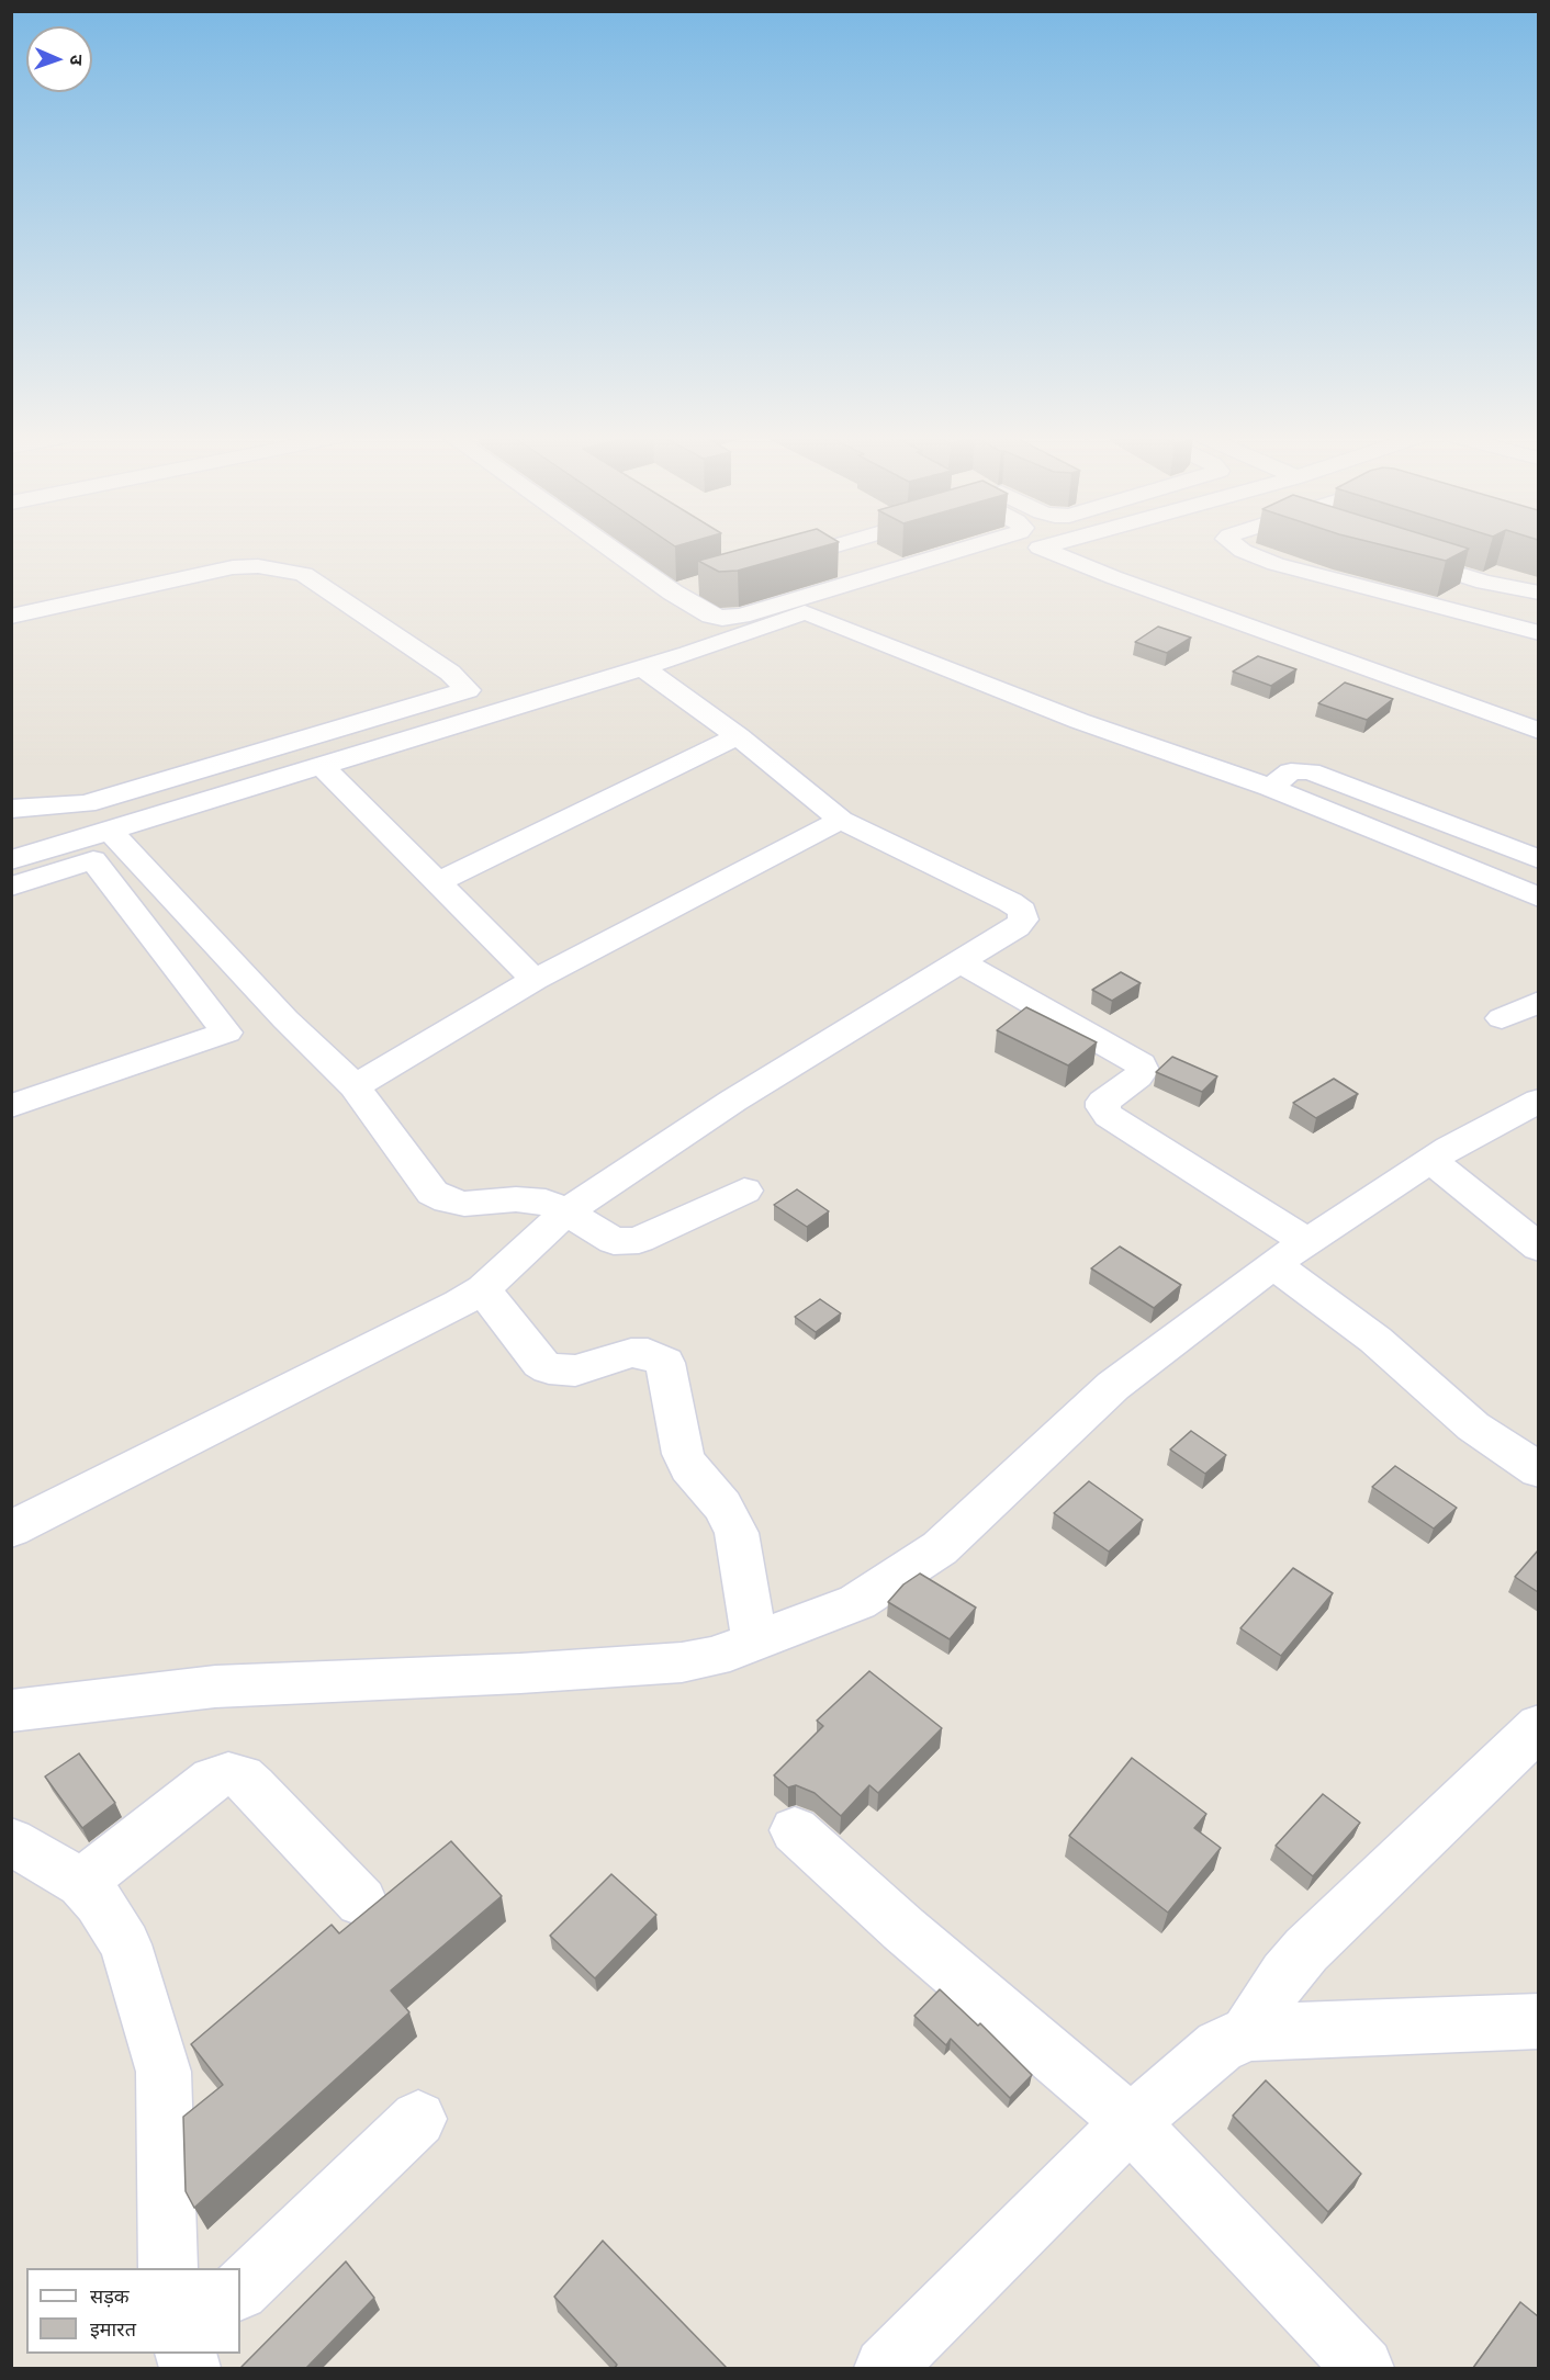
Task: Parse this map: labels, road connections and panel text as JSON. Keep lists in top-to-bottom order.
{
  "legend": ["सड़क", "इमारत"],
  "north": "right"
}
